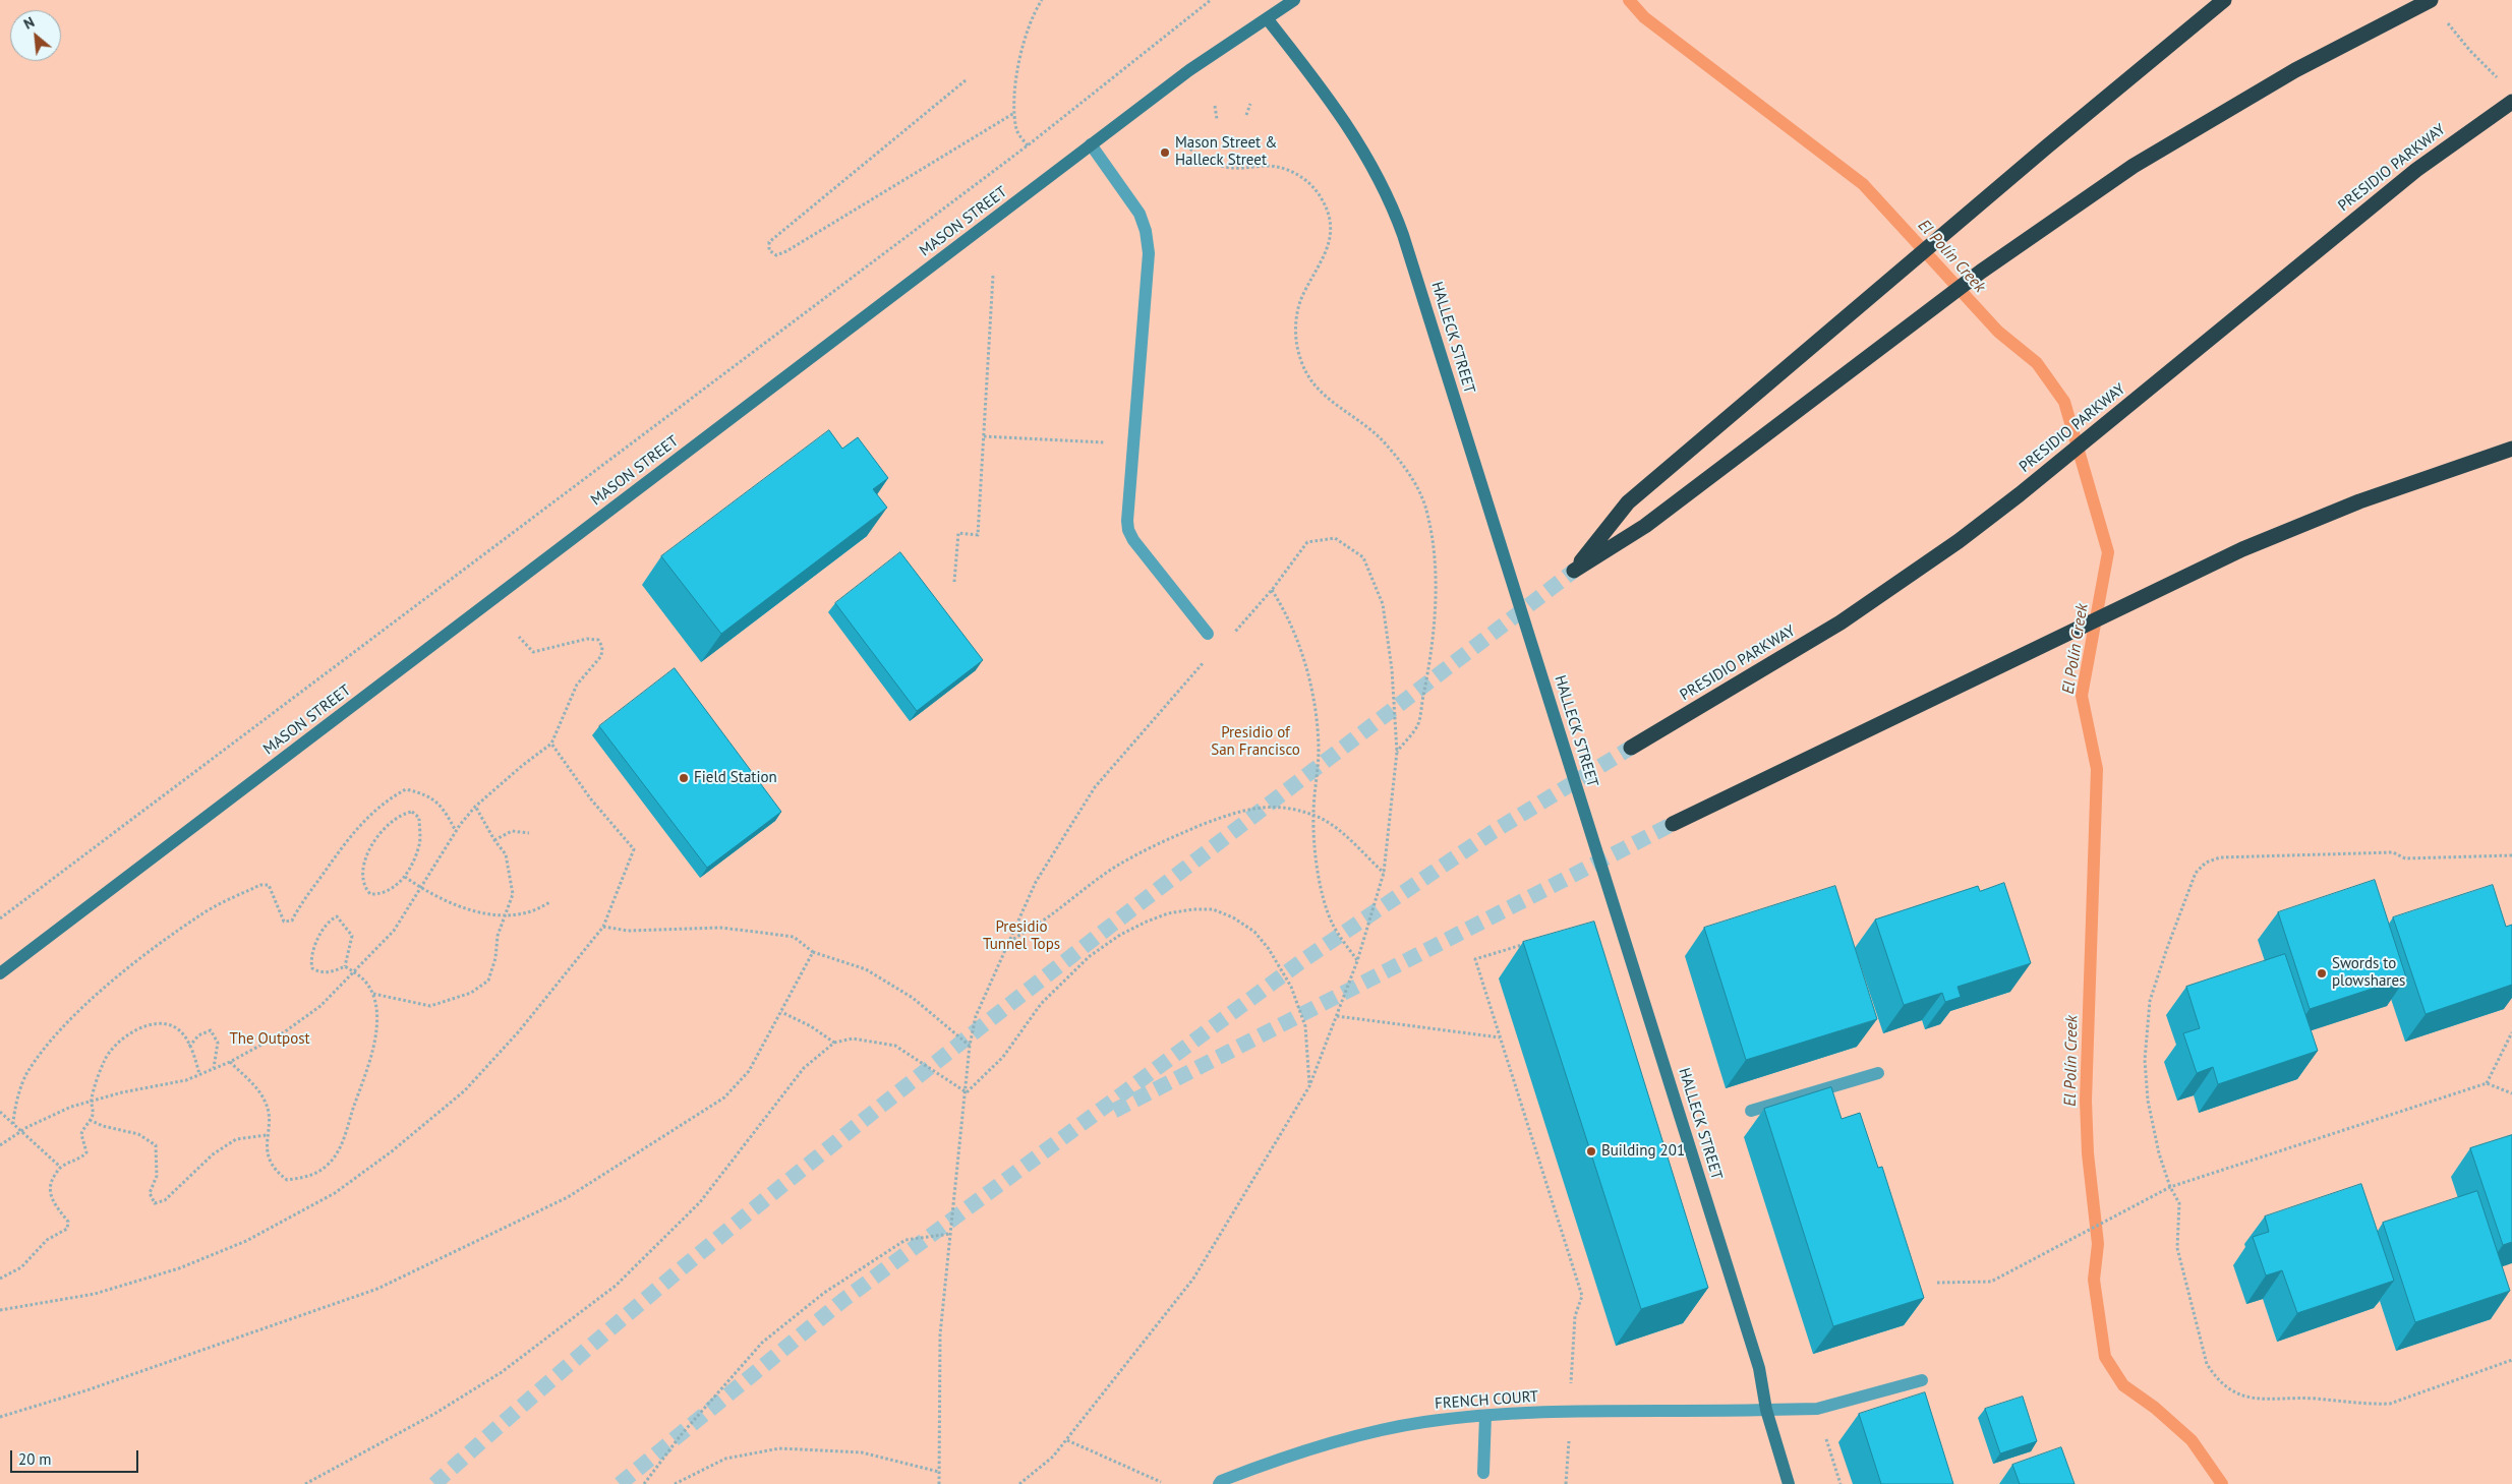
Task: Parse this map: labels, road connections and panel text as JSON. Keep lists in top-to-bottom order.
{
  "streets": {
    "highway": ["PRESIDIO PARKWAY"],
    "street": ["MASON STREET", "HALLECK STREET", "FRENCH COURT"]
  },
  "crossings": [
    ["MASON STREET", "HALLECK STREET"],
    ["HALLECK STREET", "FRENCH COURT"]
  ],
  "water": ["El Polín Creek"],
  "parks": ["Presidio of San Francisco", "Presidio Tunnel Tops", "The Outpost"],
  "places": [
    "Mason Street & Halleck Street",
    "Field Station",
    "Swords to plowshares",
    "Building 201"
  ],
  "scale_bar": "20 m",
  "north": "top left"
}
